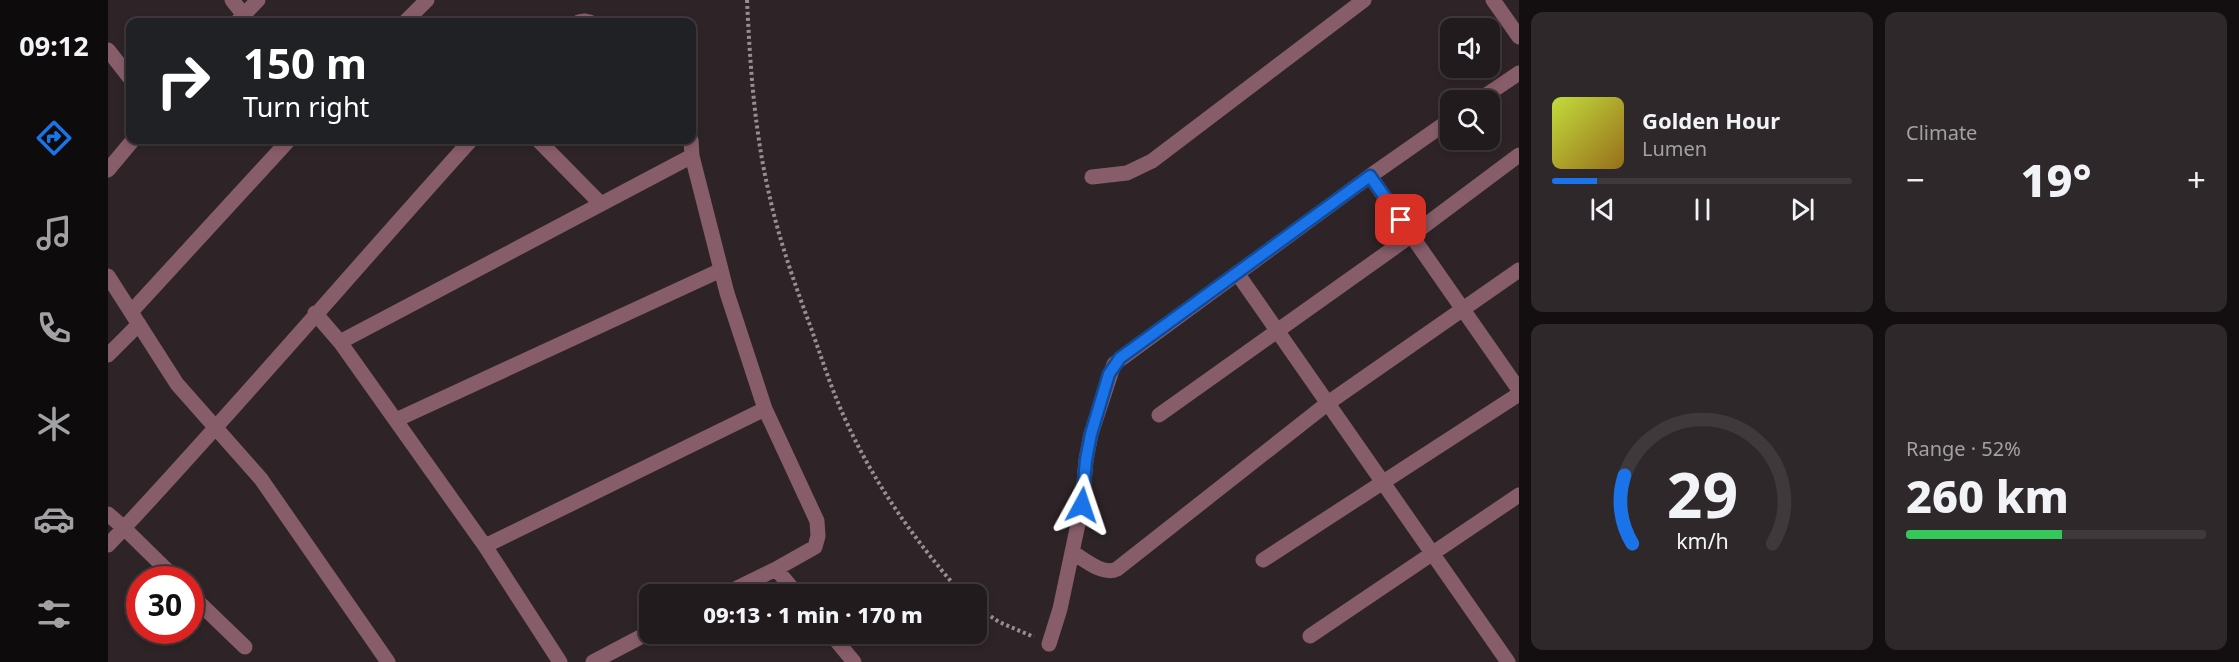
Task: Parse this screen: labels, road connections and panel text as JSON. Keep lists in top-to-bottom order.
{
  "page": {
    "tabs": "09:12",
    "tile": [
      "Climate",
      ["Range · 52%", "260 km"]
    ],
    "turn": ["150 m", "Turn right"],
    "song": ["Golden Hour", "Lumen"],
    "heat": ["−", "19°", "+"],
    "limit": "30",
    "trip": "09:13 · 1 min · 170 m",
    "gauge": ["29", "km/h"]
  }
}
